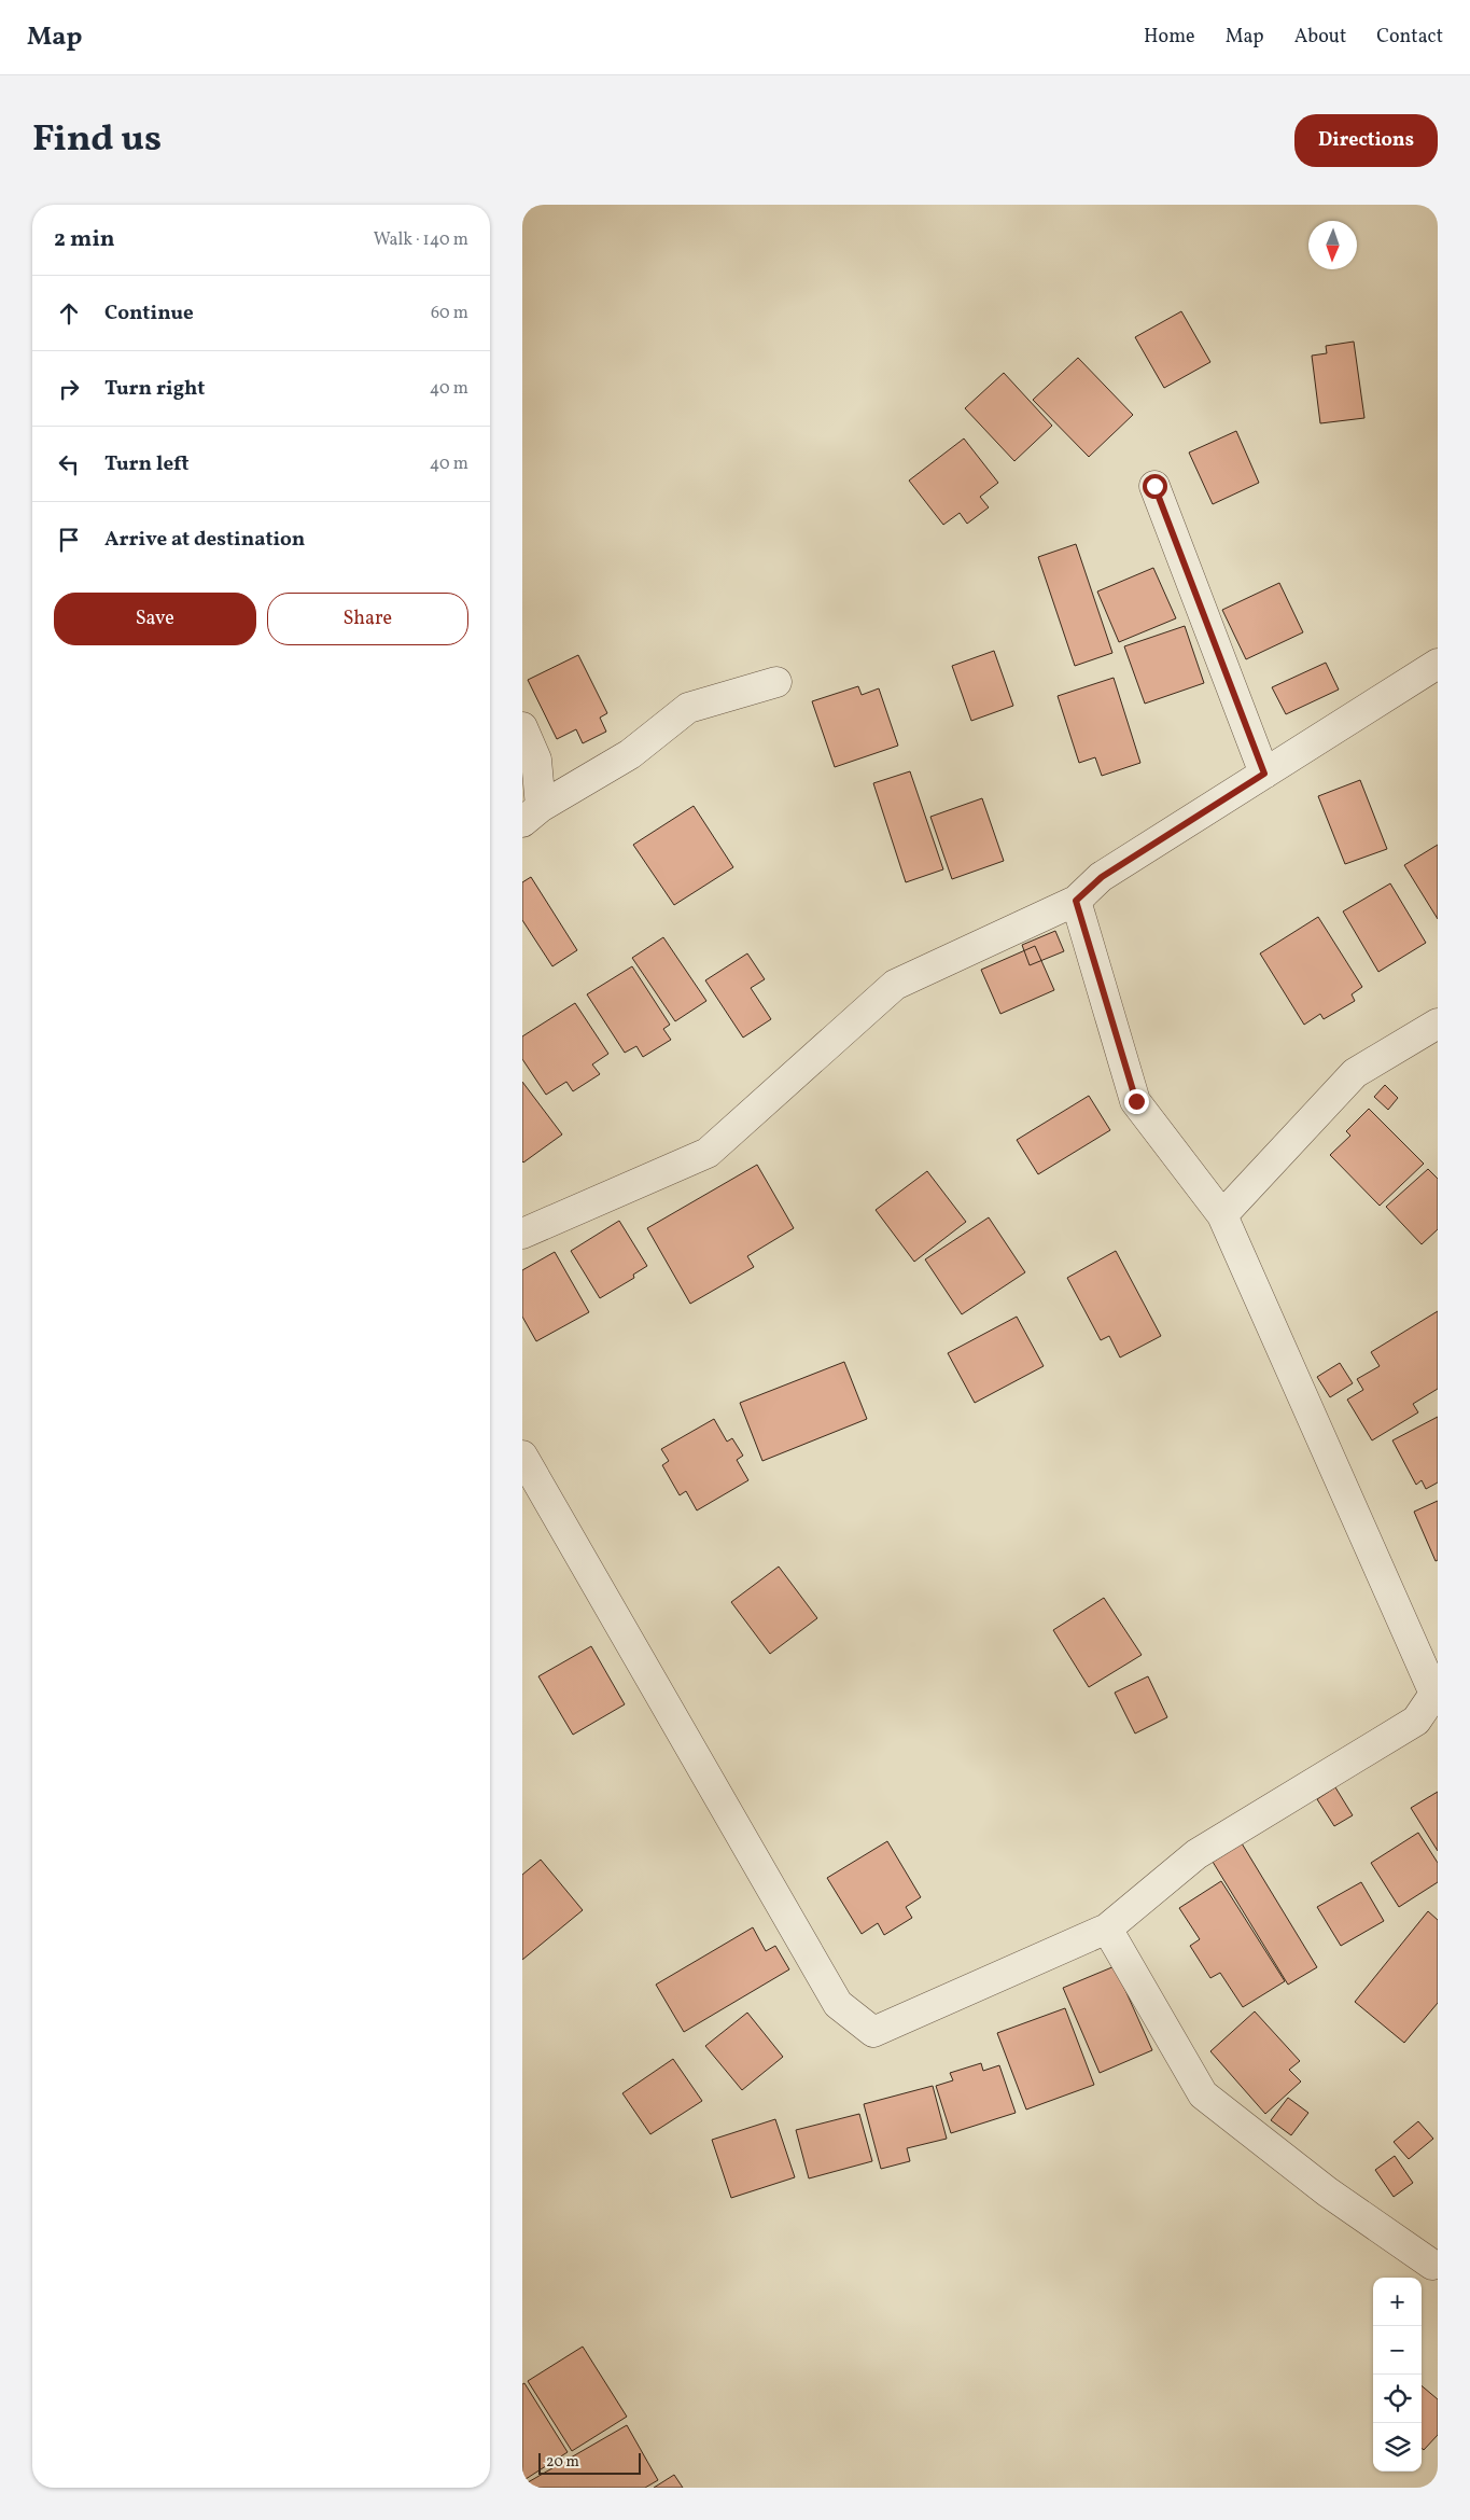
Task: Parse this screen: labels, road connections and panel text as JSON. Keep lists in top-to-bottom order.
{
  "scale_bar": "20 m",
  "north": "bottom",
  "page": {
    "header": "Map",
    "nav": [
      "Home",
      "Map",
      "About",
      "Contact"
    ],
    "title": "Find us",
    "buttons": [
      "Directions",
      ["Save", "Share"]
    ],
    "heading": ["2 min", "Walk · 140 m"],
    "list": [
      ["Continue", "60 m"],
      ["Turn right", "40 m"],
      ["Turn left", "40 m"],
      "Arrive at destination"
    ],
    "map_buttons": ["+", "−"],
    "scale": "20 m"
  }
}
